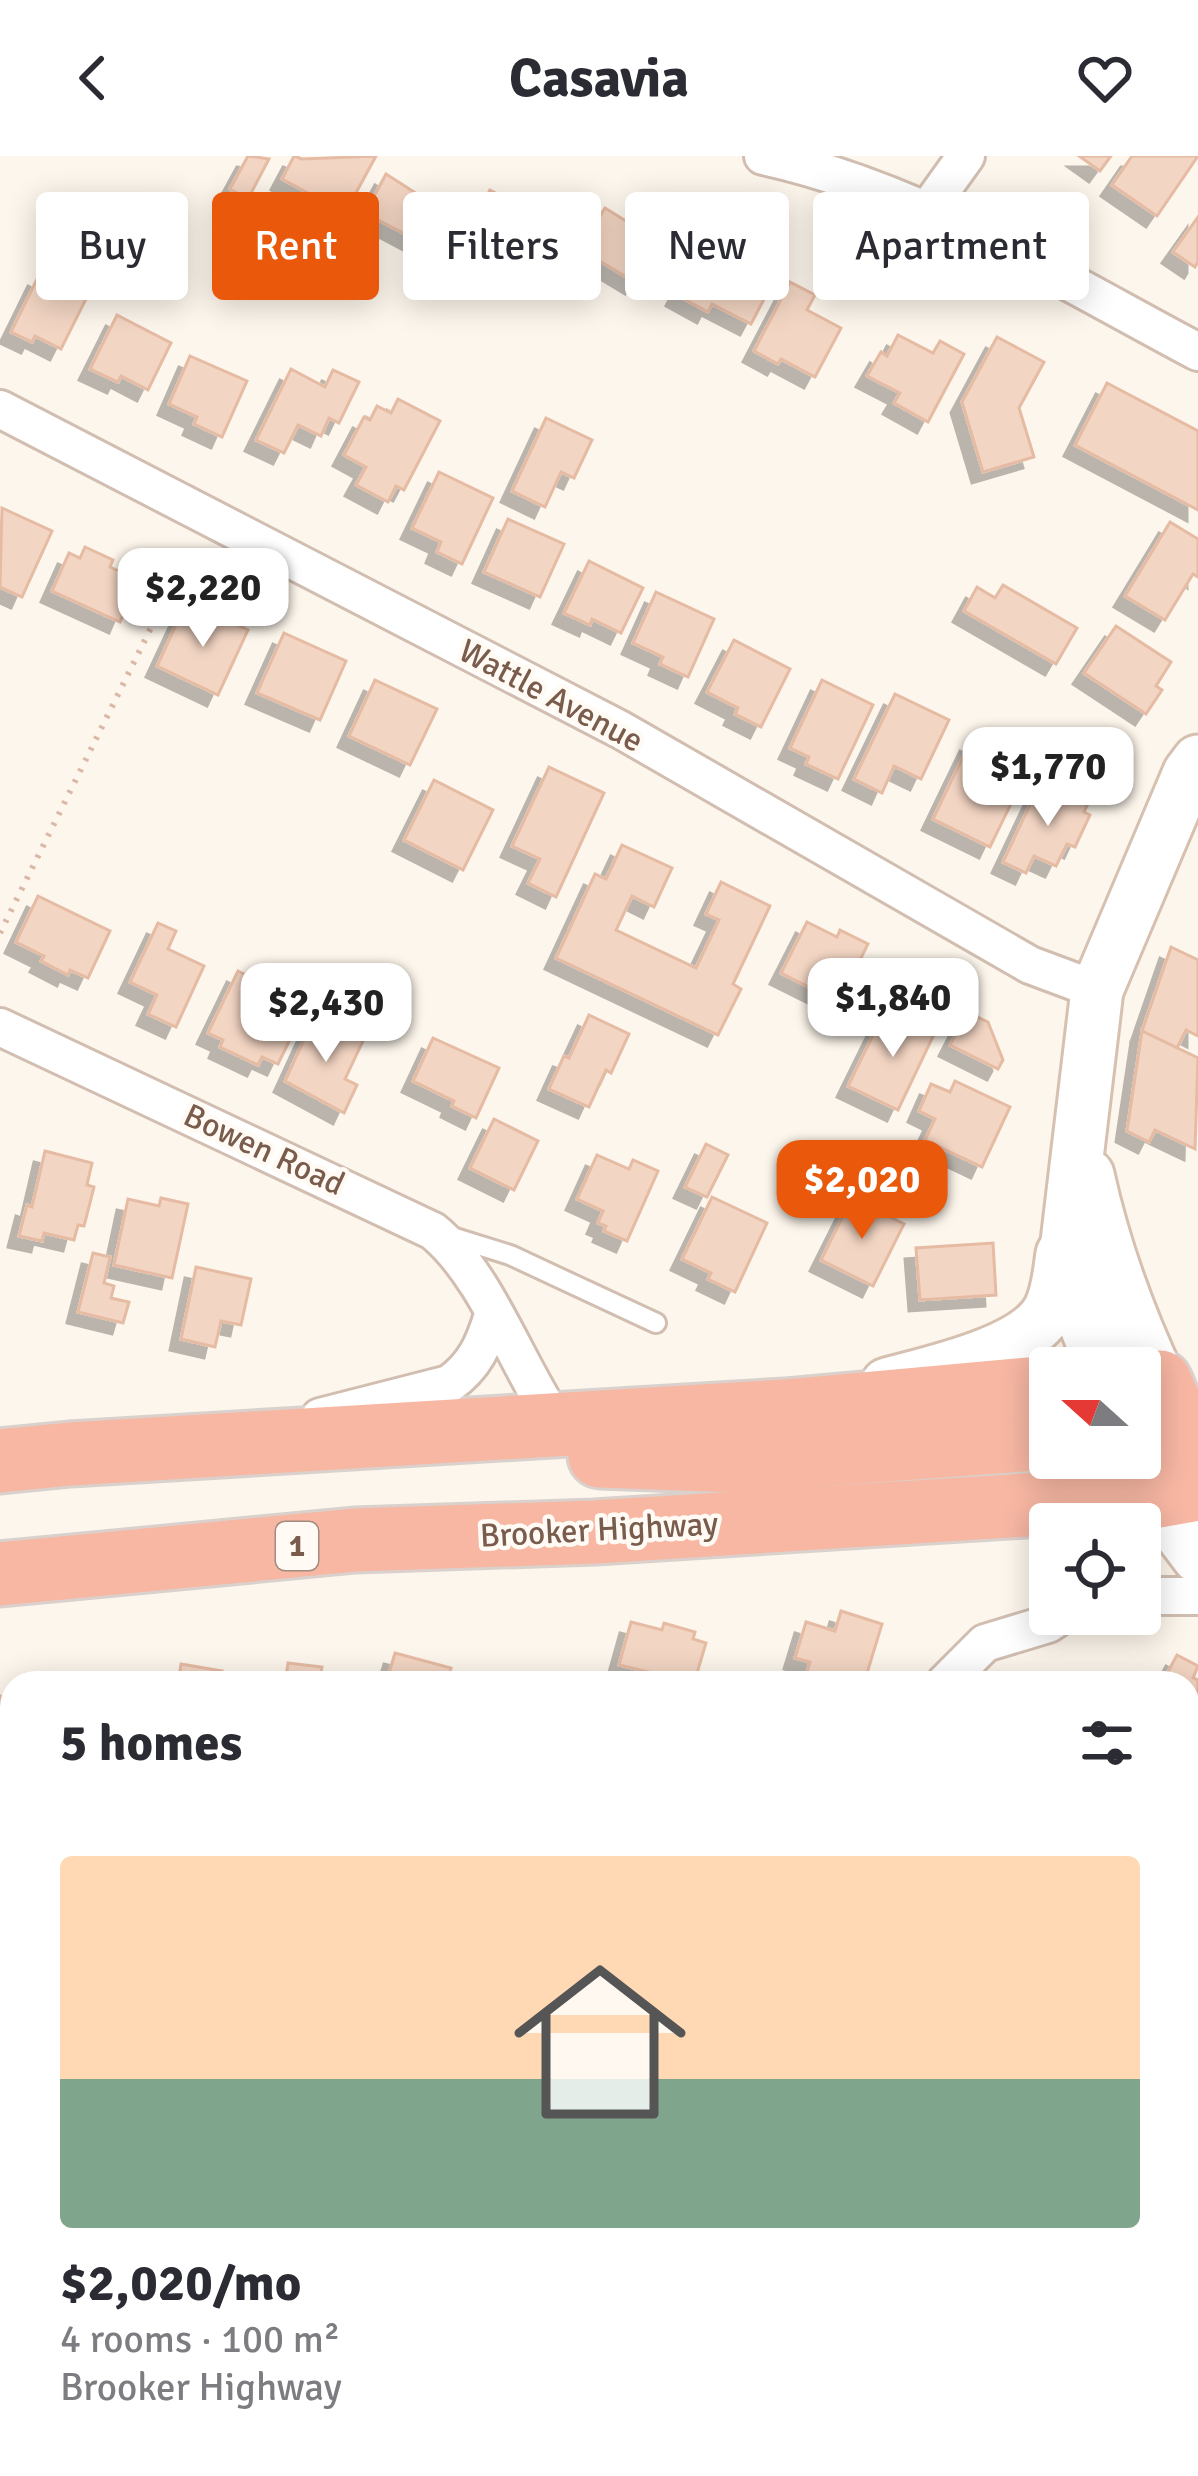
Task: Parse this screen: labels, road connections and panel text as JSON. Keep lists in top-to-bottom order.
{
  "streets": {
    "highway": ["Brooker Highway", "1"],
    "street": ["Wattle Avenue", "Bowen Road"]
  },
  "north": "left",
  "page": {
    "header": "Casavia",
    "chip": [
      "Buy",
      "Rent",
      "Filters",
      "New",
      "Apartment"
    ],
    "price": [
      "$2,220",
      "$1,770",
      "$1,840",
      "$2,430",
      "$2,020"
    ],
    "heading": "5 homes",
    "list": [
      {
        "name": "$2,020/mo",
        "note": "4 rooms · 100 m² · Brooker Highway"
      }
    ]
  }
}
